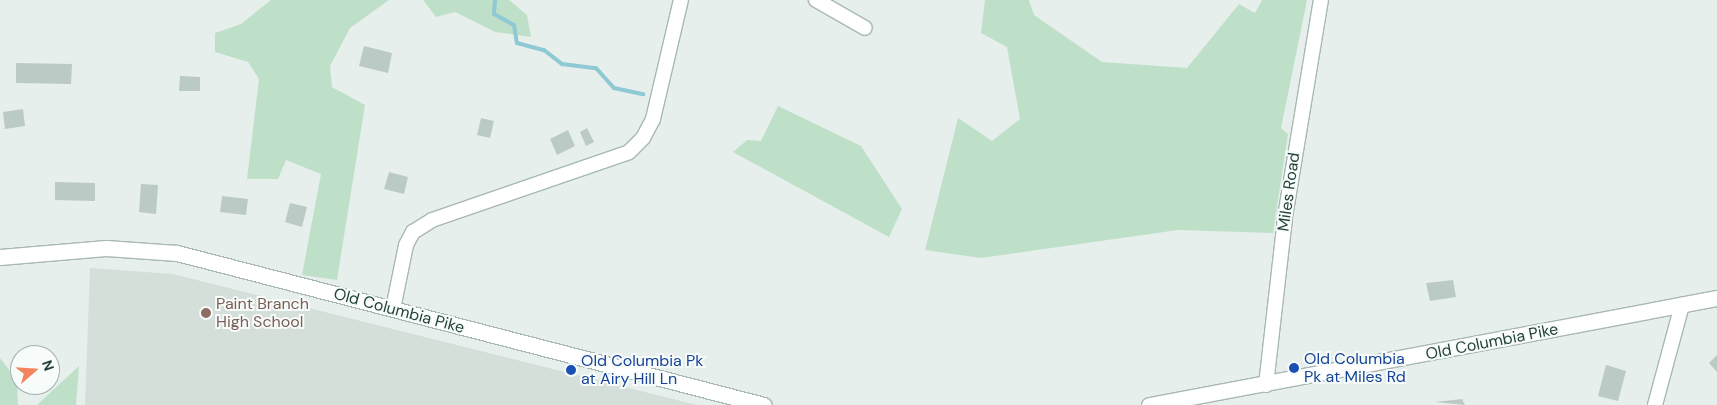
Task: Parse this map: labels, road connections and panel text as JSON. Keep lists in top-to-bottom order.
{
  "streets": {
    "main road": ["Old Columbia Pike"],
    "street": ["Miles Road"]
  },
  "crossings": [
    ["Miles Road", "Old Columbia Pike"]
  ],
  "places": ["Paint Branch High School", "Old Columbia Pk at Miles Rd", "Old Columbia Pk at Airy Hill Ln"],
  "north": "right"
}
